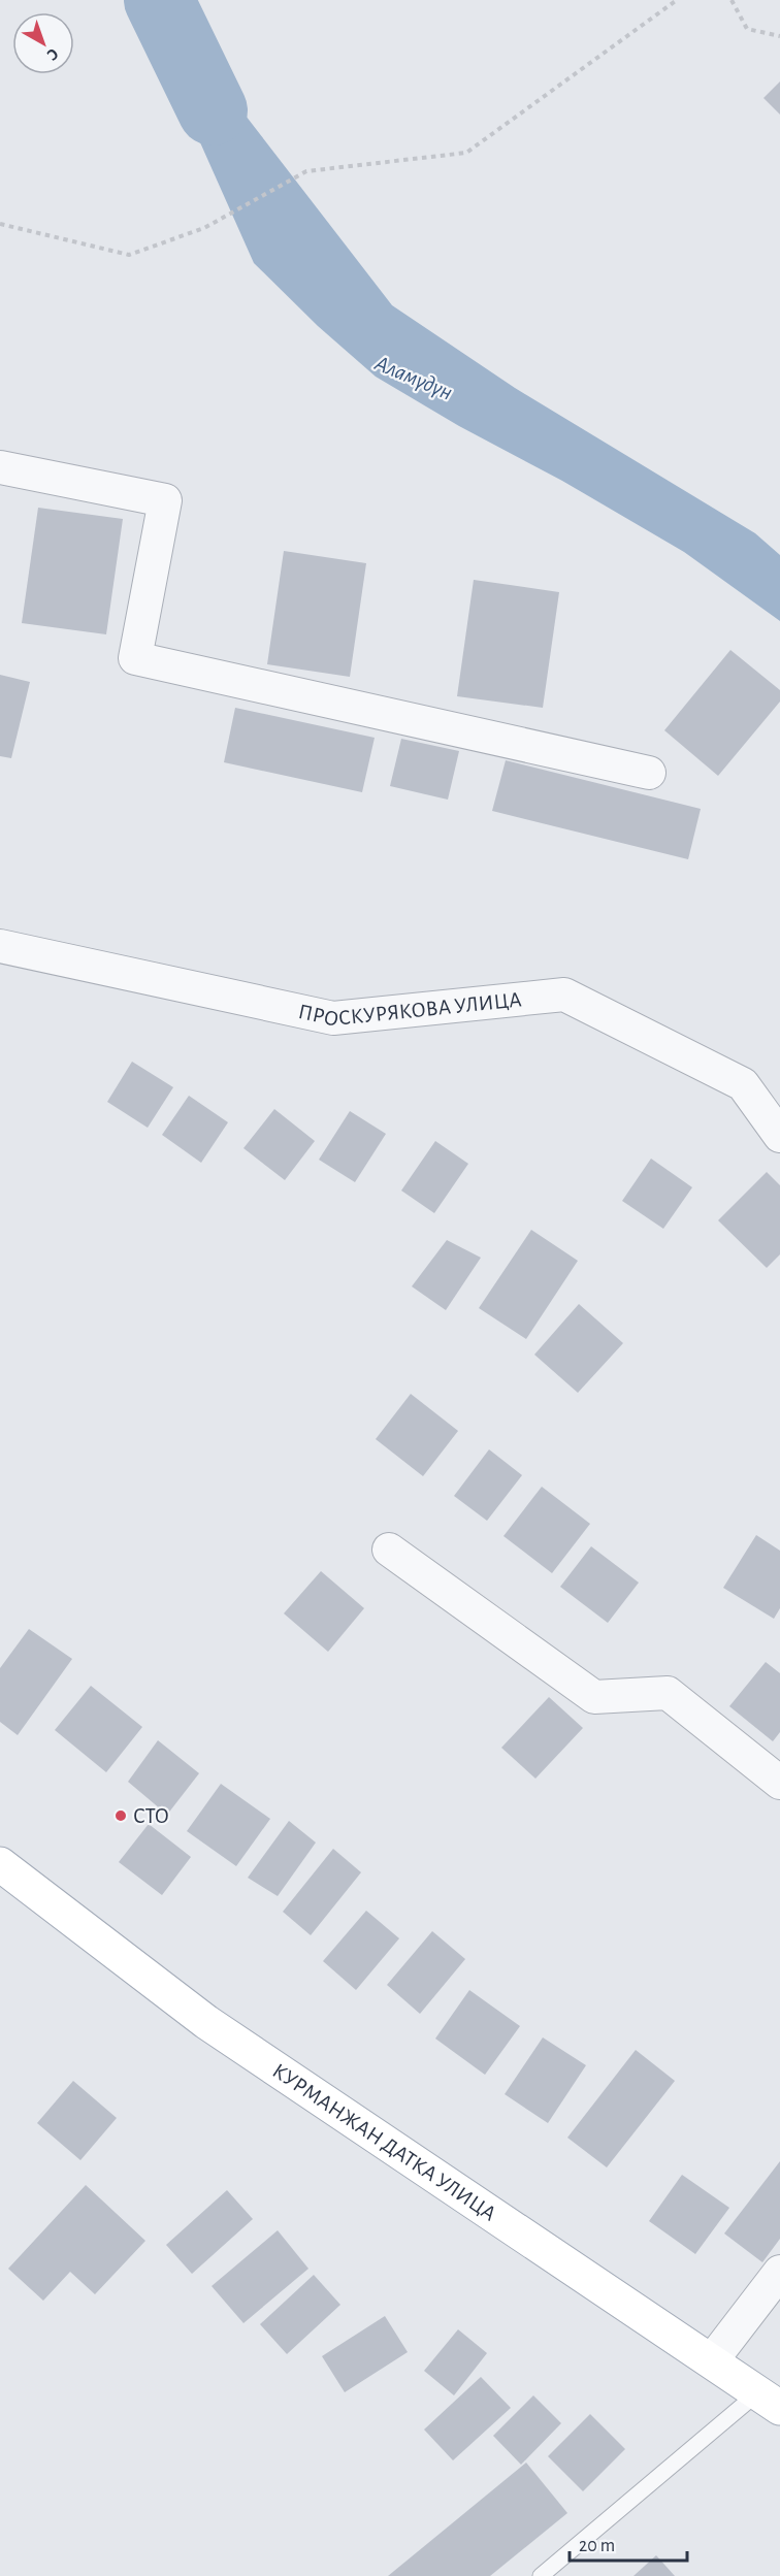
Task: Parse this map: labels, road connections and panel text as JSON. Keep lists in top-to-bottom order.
{
  "streets": {
    "main road": ["КУРМАНЖАН ДАТКА УЛИЦА"],
    "street": ["ПРОСКУРЯКОВА УЛИЦА"]
  },
  "water": ["Аламүдүн"],
  "places": ["СТО"],
  "scale_bar": "20 m",
  "north": "bottom right"
}
